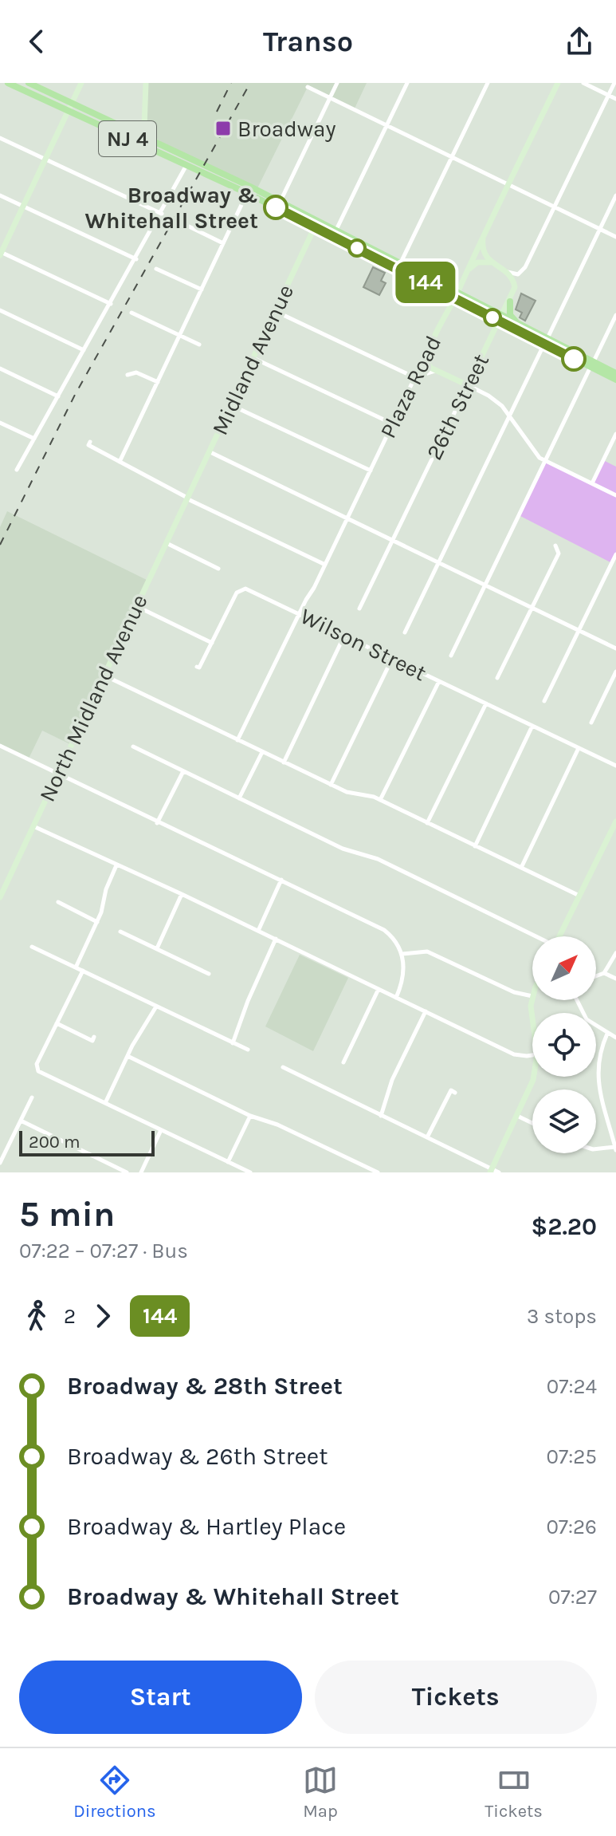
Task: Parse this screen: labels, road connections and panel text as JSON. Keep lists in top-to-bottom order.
{
  "streets": {
    "main road": ["NJ 4"],
    "street": [
      "Midland Avenue",
      "Plaza Road",
      "26th Street",
      "Wilson Street",
      "North Midland Avenue"
    ]
  },
  "crossings": [
    ["NJ 4", "Midland Avenue"],
    ["NJ 4", "Plaza Road"],
    ["NJ 4", "26th Street"],
    ["Midland Avenue", "North Midland Avenue"],
    ["Plaza Road", "26th Street"],
    ["Plaza Road", "Wilson Street"]
  ],
  "places": {
    "transit": ["Broadway"],
    "other": ["Broadway & Whitehall Street"]
  },
  "lines": ["bus line 144"],
  "scale_bar": "200 m",
  "north": "top right",
  "page": {
    "header": "Transo",
    "on_map": "144",
    "scale": "200 m",
    "heading": ["5 min", "07:22 – 07:27 · Bus", "$2.20"],
    "legs": ["2", "144", "3 stops"],
    "list": [
      {
        "name": "Broadway & 28th Street",
        "value": "07:24"
      },
      {
        "name": "Broadway & 26th Street",
        "value": "07:25"
      },
      {
        "name": "Broadway & Hartley Place",
        "value": "07:26"
      },
      {
        "name": "Broadway & Whitehall Street",
        "value": "07:27"
      }
    ],
    "buttons": ["Start", "Tickets"],
    "tabs": ["Directions", "Map", "Tickets"]
  }
}
